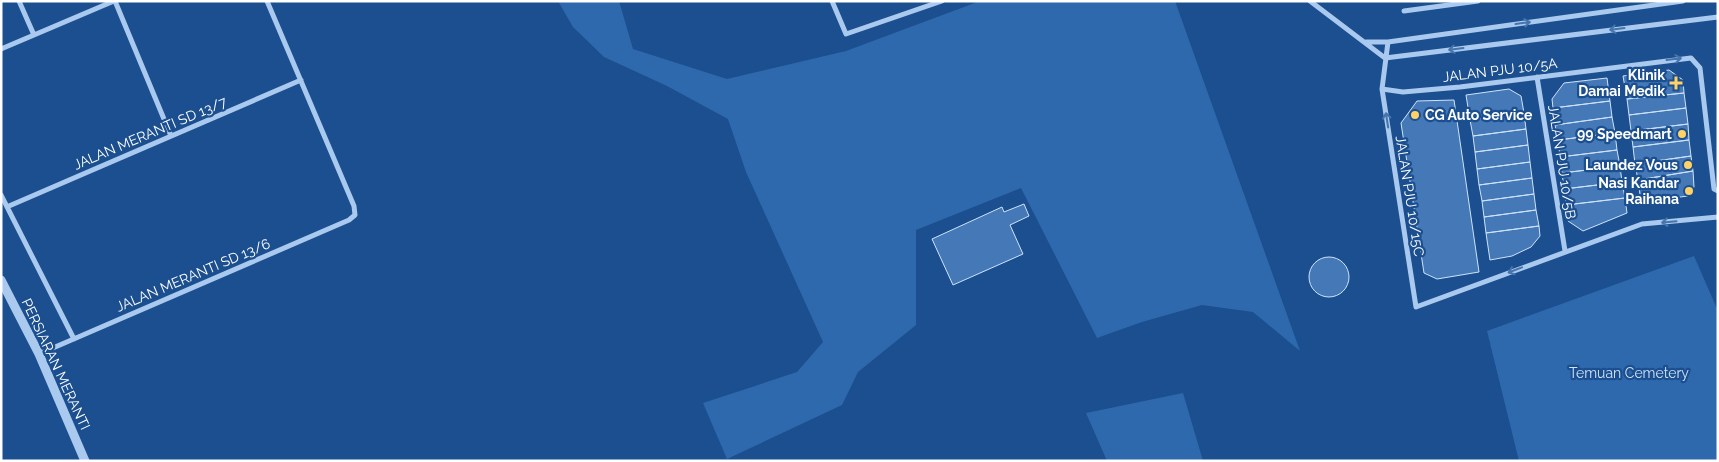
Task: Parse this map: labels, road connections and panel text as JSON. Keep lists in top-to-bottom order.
{
  "streets": {
    "street": [
      "JALAN PJU 10/5A",
      "JALAN MERANTI SD 13/7",
      "JALAN PJU 10/5B",
      "JALAN PJU 10/15C",
      "JALAN MERANTI SD 13/6",
      "PERSIARAN MERANTI"
    ]
  },
  "crossings": [
    ["JALAN PJU 10/5A", "JALAN PJU 10/5B"],
    ["JALAN PJU 10/5A", "JALAN PJU 10/15C"],
    ["JALAN MERANTI SD 13/7", "JALAN MERANTI SD 13/6"],
    ["JALAN PJU 10/5B", "JALAN PJU 10/15C"],
    ["JALAN MERANTI SD 13/6", "PERSIARAN MERANTI"]
  ],
  "parks": ["Temuan Cemetery"],
  "places": {
    "health": ["Klinik Damai Medik"],
    "other": [
      "CG Auto Service",
      "99 Speedmart",
      "Laundez Vous",
      "Nasi Kandar Raihana"
    ]
  }
}
